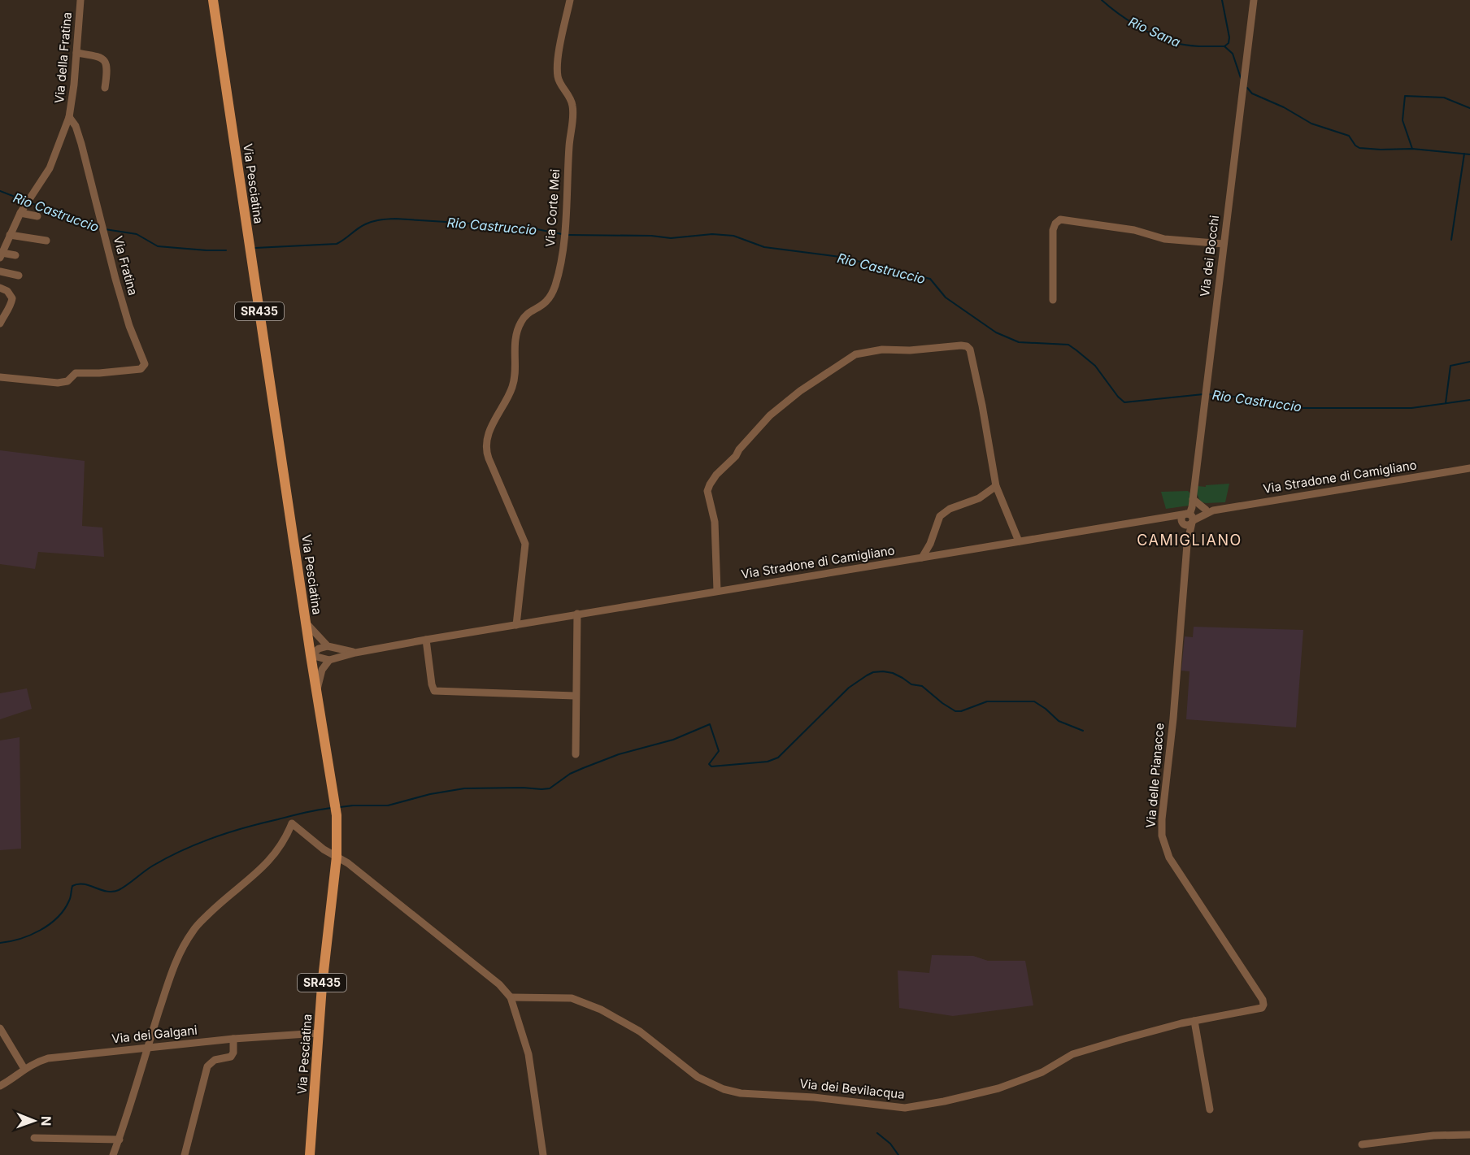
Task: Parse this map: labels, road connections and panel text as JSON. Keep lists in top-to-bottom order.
{
  "streets": {
    "main road": ["Via Pesciatina", "SR435"],
    "street": [
      "Via della Fratina",
      "Via Corte Mei",
      "Via dei Bocchi",
      "Via Fratina",
      "Via Stradone di Camigliano",
      "Via delle Pianacce",
      "Via dei Galgani",
      "Via dei Bevilacqua"
    ]
  },
  "crossings": [
    ["Via della Fratina", "Via Fratina"],
    ["Via Pesciatina", "Via dei Galgani"],
    ["Via Corte Mei", "Via Stradone di Camigliano"],
    ["Via dei Bocchi", "Via Stradone di Camigliano"],
    ["Via dei Bocchi", "Via delle Pianacce"],
    ["Via Stradone di Camigliano", "Via delle Pianacce"],
    ["Via delle Pianacce", "Via dei Bevilacqua"]
  ],
  "districts": ["CAMIGLIANO"],
  "water": ["Rio Sana", "Rio Castruccio"],
  "north": "right"
}
